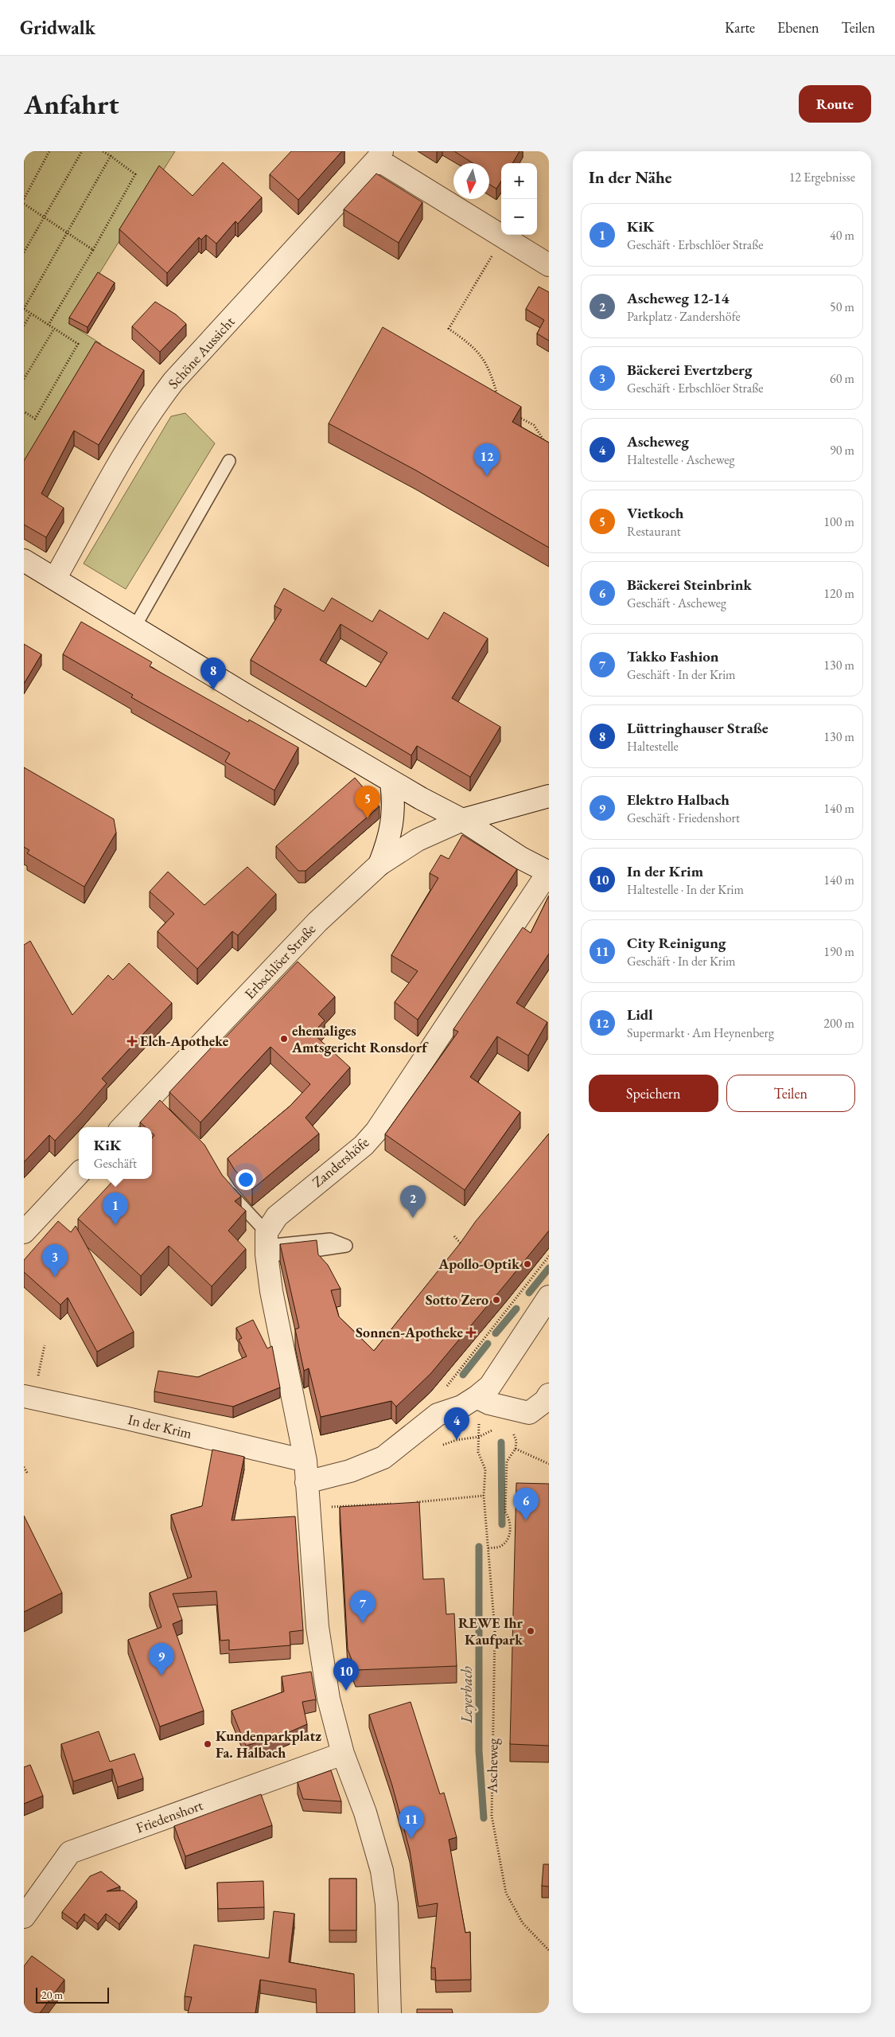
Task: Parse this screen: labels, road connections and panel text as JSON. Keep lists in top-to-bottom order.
{
  "streets": {
    "street": [
      "Schöne Aussicht",
      "Erbschlöer Straße",
      "Zandershöfe",
      "In der Krim",
      "Friedenshort"
    ],
    "path": ["Ascheweg"]
  },
  "water": ["Leyerbach"],
  "places": {
    "other": [
      "ehemaliges Amtsgericht Ronsdorf",
      "Apollo-Optik",
      "Sotto Zero",
      "REWE Ihr Kaufpark",
      "Kundenparkplatz Fa. Halbach"
    ],
    "health": ["Elch-Apotheke", "Sonnen-Apotheke"]
  },
  "scale_bar": "20 m",
  "north": "bottom",
  "page": {
    "header": "Gridwalk",
    "nav": ["Karte", "Ebenen", "Teilen"],
    "buttons": [
      "Route",
      ["Speichern", "Teilen"]
    ],
    "title": "Anfahrt",
    "heading": ["In der Nähe", "12 Ergebnisse"],
    "map_buttons": ["+", "−"],
    "list": [
      {
        "mark": "1",
        "name": "KiK",
        "note": "Geschäft · Erbschlöer Straße",
        "value": "40 m"
      },
      {
        "mark": "2",
        "name": "Ascheweg 12-14",
        "note": "Parkplatz · Zandershöfe",
        "value": "50 m"
      },
      {
        "mark": "3",
        "name": "Bäckerei Evertzberg",
        "note": "Geschäft · Erbschlöer Straße",
        "value": "60 m"
      },
      {
        "mark": "4",
        "name": "Ascheweg",
        "note": "Haltestelle · Ascheweg",
        "value": "90 m"
      },
      {
        "mark": "5",
        "name": "Vietkoch",
        "note": "Restaurant",
        "value": "100 m"
      },
      {
        "mark": "6",
        "name": "Bäckerei Steinbrink",
        "note": "Geschäft · Ascheweg",
        "value": "120 m"
      },
      {
        "mark": "7",
        "name": "Takko Fashion",
        "note": "Geschäft · In der Krim",
        "value": "130 m"
      },
      {
        "mark": "8",
        "name": "Lüttringhauser Straße",
        "note": "Haltestelle",
        "value": "130 m"
      },
      {
        "mark": "9",
        "name": "Elektro Halbach",
        "note": "Geschäft · Friedenshort",
        "value": "140 m"
      },
      {
        "mark": "10",
        "name": "In der Krim",
        "note": "Haltestelle · In der Krim",
        "value": "140 m"
      },
      {
        "mark": "11",
        "name": "City Reinigung",
        "note": "Geschäft · In der Krim",
        "value": "190 m"
      },
      {
        "mark": "12",
        "name": "Lidl",
        "note": "Supermarkt · Am Heynenberg",
        "value": "200 m"
      }
    ],
    "pins": [
      "12",
      "8",
      "5",
      "2",
      "1",
      "3",
      "4",
      "6",
      "7",
      "9",
      "10",
      "11"
    ],
    "popup": ["KiK", "Geschäft"],
    "scale": "20 m"
  }
}
